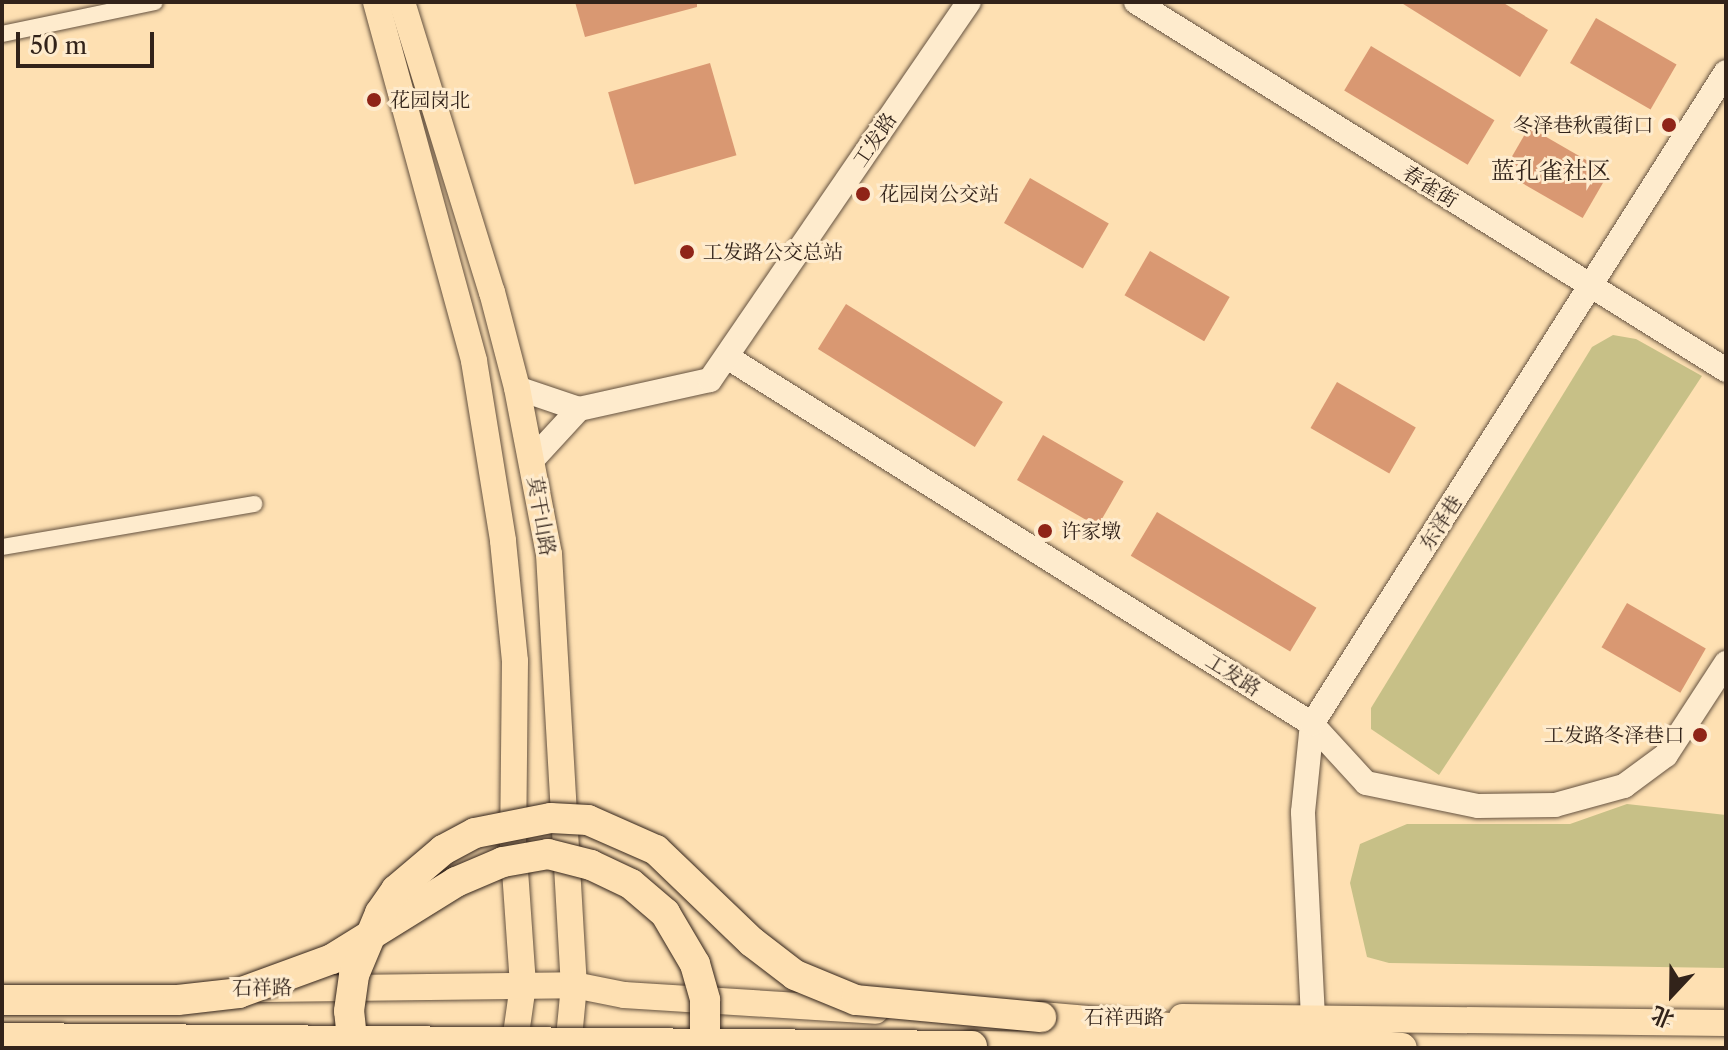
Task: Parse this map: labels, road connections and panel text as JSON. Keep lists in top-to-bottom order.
{
  "streets": {
    "main road": ["莫干山路", "石祥路", "石祥西路"],
    "street": ["工发路", "春雀街", "东泽巷"]
  },
  "crossings": [
    ["工发路", "东泽巷"],
    ["春雀街", "东泽巷"],
    ["莫干山路", "石祥路"],
    ["莫干山路", "石祥西路"],
    ["东泽巷", "石祥西路"],
    ["石祥路", "石祥西路"]
  ],
  "districts": ["蓝孔雀社区"],
  "places": [
    "花园岗北",
    "冬泽巷秋霞街口",
    "花园岗公交站",
    "工发路公交总站",
    "许家墩",
    "工发路冬泽巷口"
  ],
  "scale_bar": "50 m",
  "north": "bottom"
}
